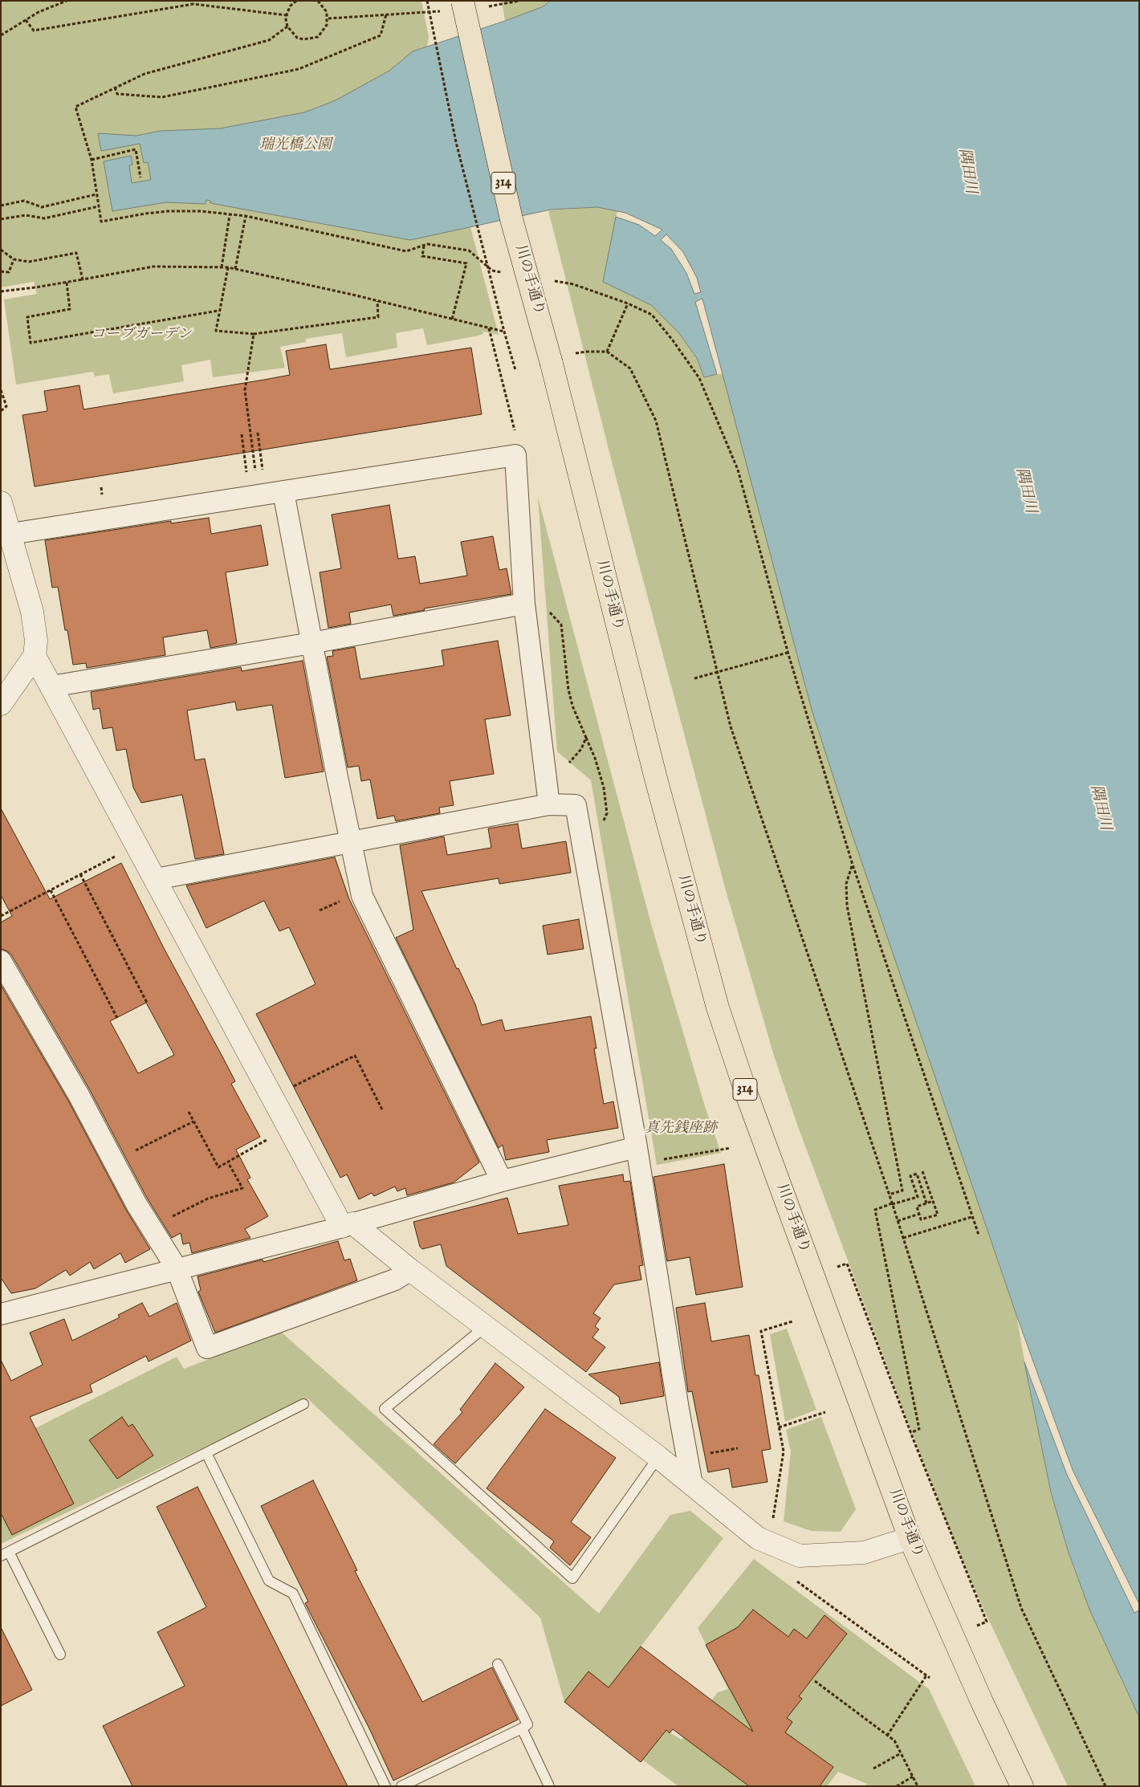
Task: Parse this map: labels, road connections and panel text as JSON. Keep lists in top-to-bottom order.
{
  "streets": {
    "main road": ["314", "川の手通り"]
  },
  "water": ["隅田川"],
  "parks": ["瑞光橋公園", "コーブガーデン", "真先銭座跡"]
}
